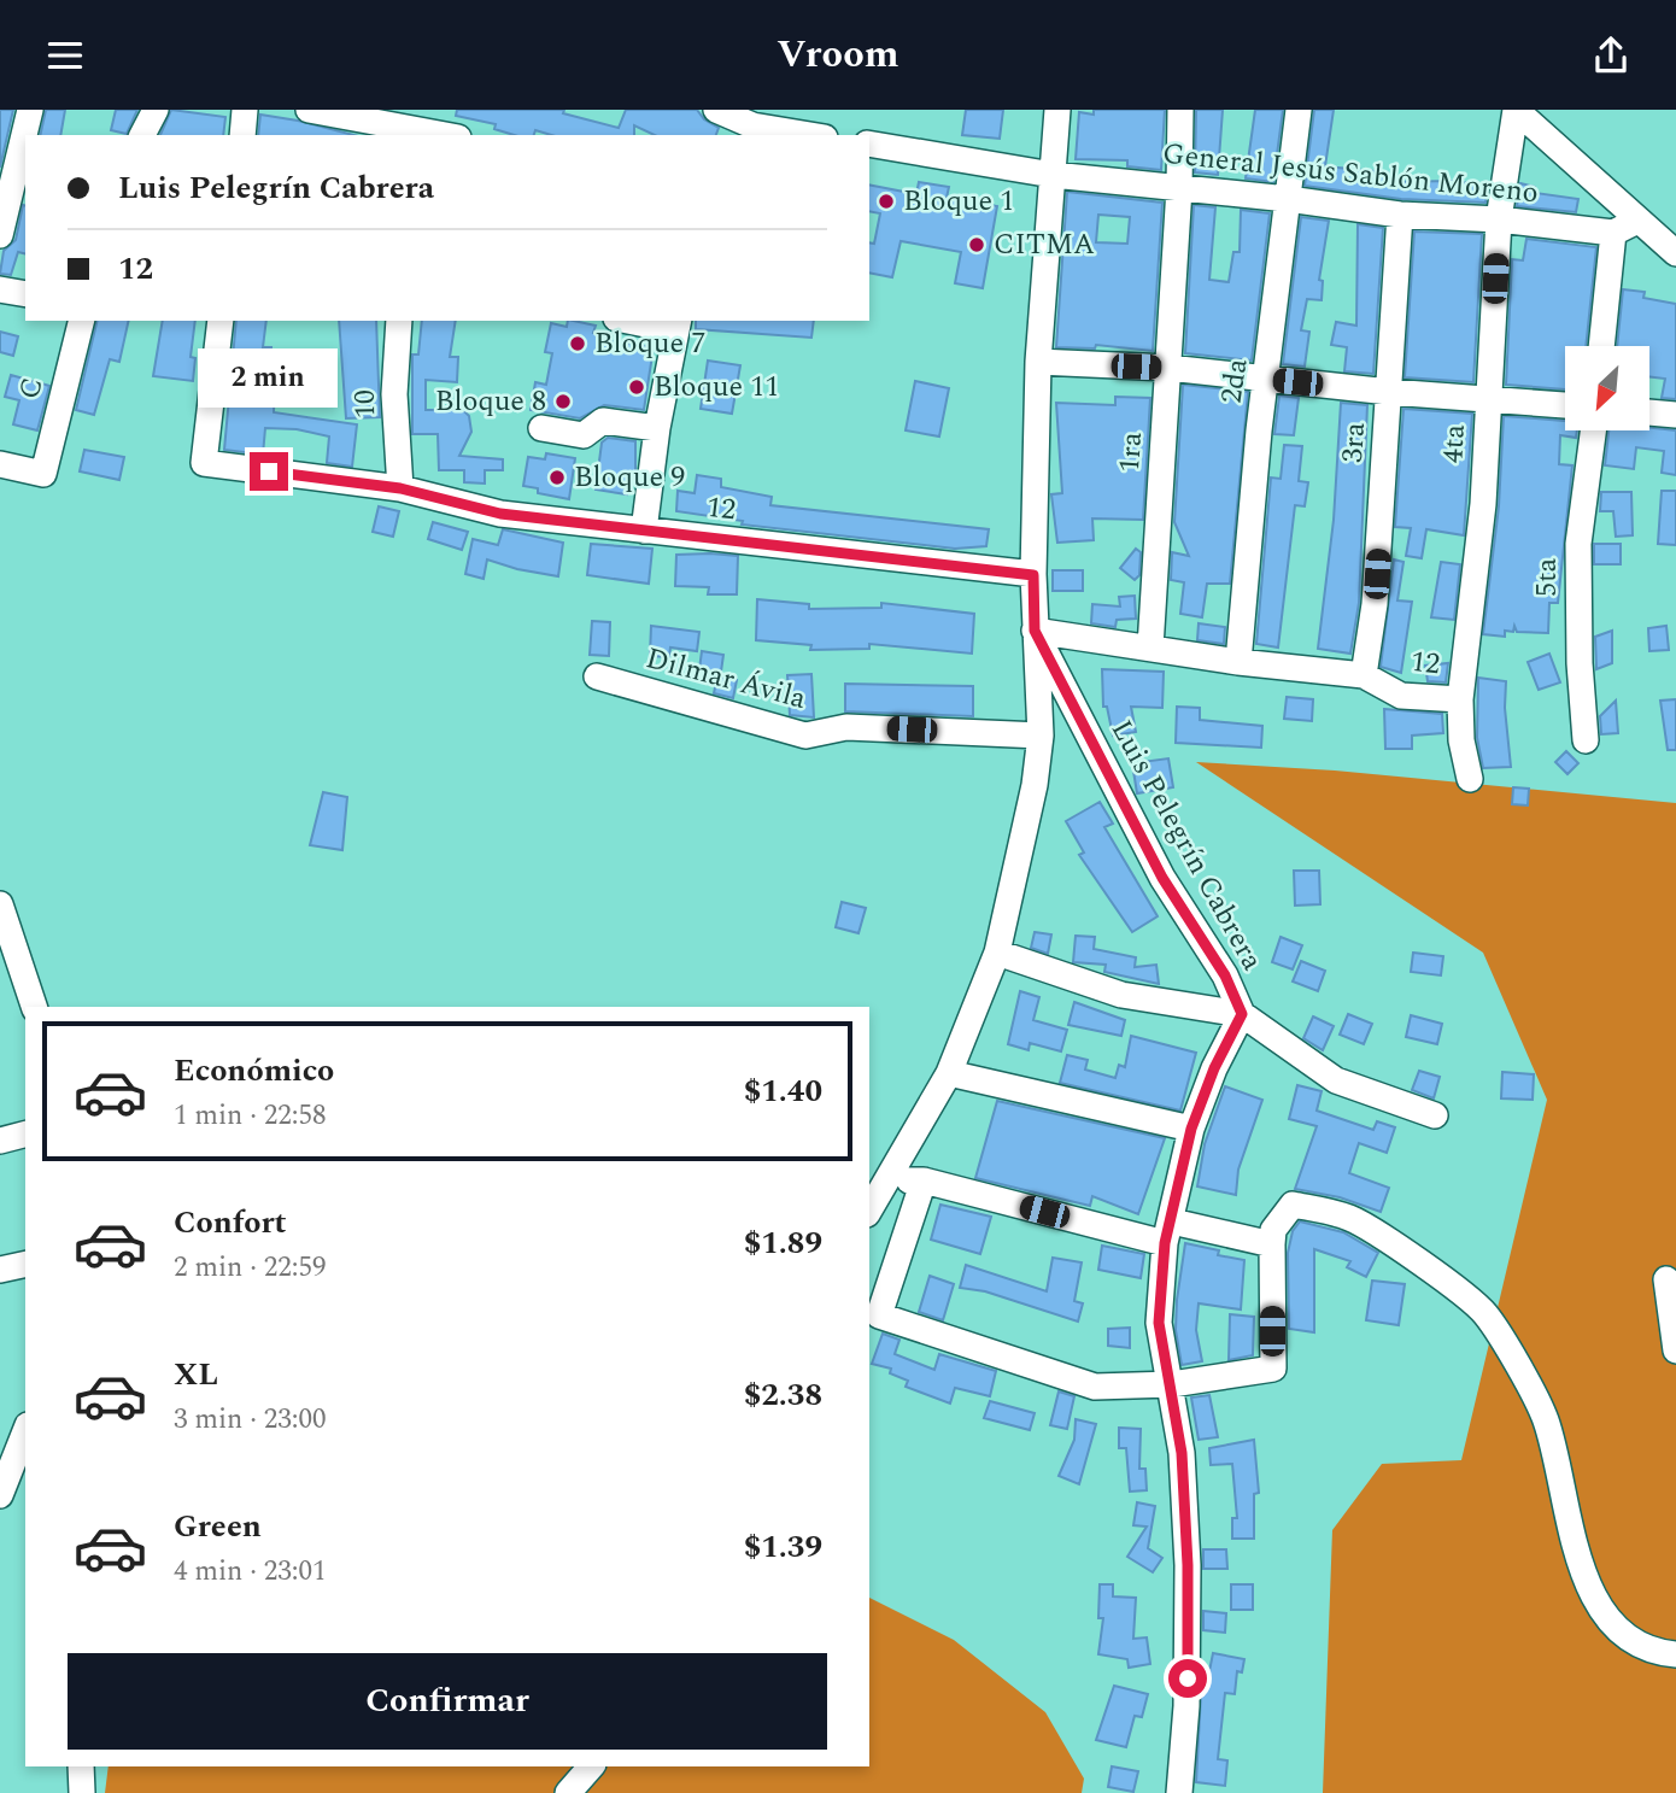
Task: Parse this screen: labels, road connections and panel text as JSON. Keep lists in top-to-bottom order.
{
  "streets": {
    "street": [
      "General Jesús Sablón Moreno",
      "2da",
      "C",
      "10",
      "3ra",
      "4ta",
      "1ra",
      "12",
      "5ta",
      "Dilmar Ávila",
      "Luis Pelegrín Cabrera"
    ]
  },
  "crossings": [
    ["General Jesús Sablón Moreno", "2da"],
    ["General Jesús Sablón Moreno", "3ra"],
    ["General Jesús Sablón Moreno", "4ta"],
    ["General Jesús Sablón Moreno", "1ra"],
    ["2da", "12"],
    ["10", "12"],
    ["3ra", "12"],
    ["4ta", "12"],
    ["1ra", "12"],
    ["12", "Luis Pelegrín Cabrera"]
  ],
  "places": [
    "Bloque 1",
    "CITMA",
    "Bloque 7",
    "Bloque 11",
    "Bloque 8",
    "Bloque 9"
  ],
  "north": "bottom left",
  "page": {
    "header": "Vroom",
    "banner": ["Luis Pelegrín Cabrera", "12"],
    "bubble": "2 min",
    "list": [
      {
        "name": "Económico",
        "note": "1 min · 22:58",
        "value": "$1.40"
      },
      {
        "name": "Confort",
        "note": "2 min · 22:59",
        "value": "$1.89"
      },
      {
        "name": "XL",
        "note": "3 min · 23:00",
        "value": "$2.38"
      },
      {
        "name": "Green",
        "note": "4 min · 23:01",
        "value": "$1.39"
      }
    ],
    "buttons": "Confirmar"
  }
}
